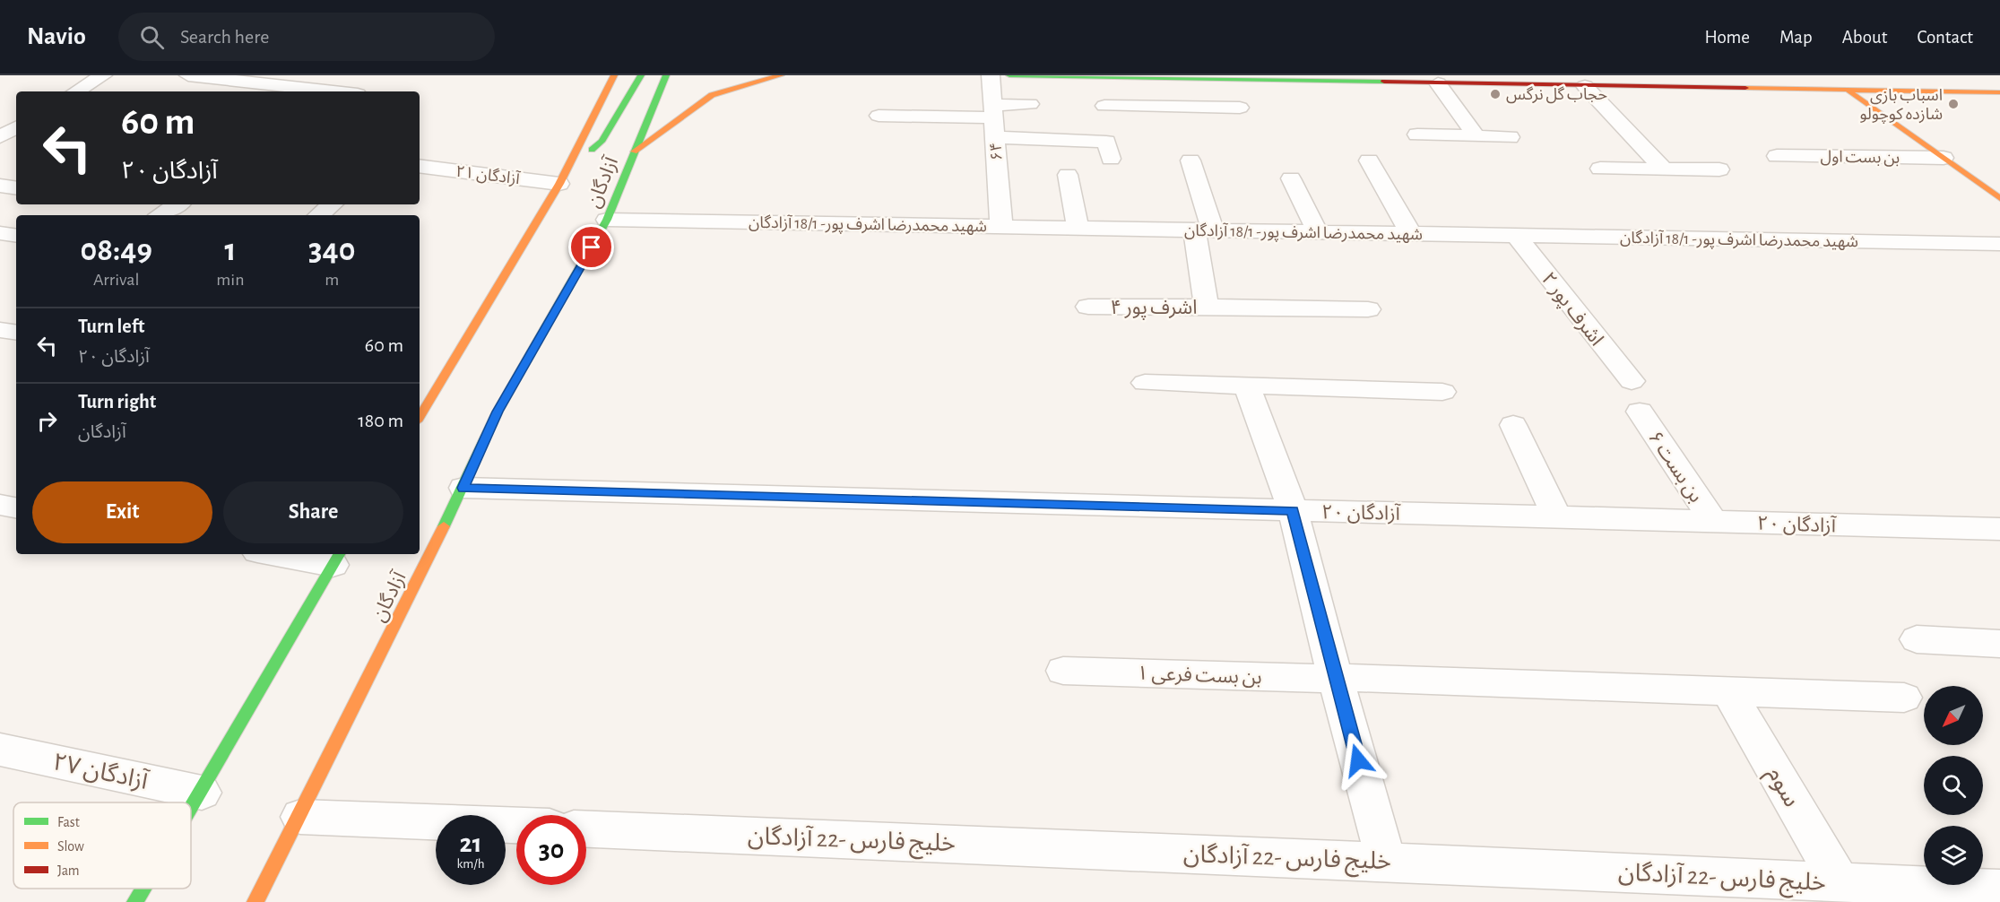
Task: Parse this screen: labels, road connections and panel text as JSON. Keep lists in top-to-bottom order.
{
  "streets": {
    "main road": ["آزادگان"],
    "street": [
      "۶۴",
      "بن بست اول",
      "۲۱ آزادگان",
      "شهید محمدرضا اشرف پور- 18/1 آزادگان",
      "۴ اشرف پور",
      "۲ اشرف پور",
      "بن بست ۶",
      "۲۰ آزادگان",
      "بن بست فرعی ۱",
      "۲۷ آزادگان",
      "سوم",
      "خلیج فارس -22 آزادگان"
    ]
  },
  "crossings": [
    ["۶۴", "شهید محمدرضا اشرف پور- 18/1 آزادگان"],
    ["۲۱ آزادگان", "آزادگان"],
    ["آزادگان", "شهید محمدرضا اشرف پور- 18/1 آزادگان"],
    ["آزادگان", "۲۰ آزادگان"],
    ["شهید محمدرضا اشرف پور- 18/1 آزادگان", "۴ اشرف پور"],
    ["شهید محمدرضا اشرف پور- 18/1 آزادگان", "۲ اشرف پور"],
    ["بن بست ۶", "۲۰ آزادگان"],
    ["بن بست فرعی ۱", "سوم"],
    ["سوم", "خلیج فارس -22 آزادگان"]
  ],
  "places": ["حجاب گل نرگس", "اسباب بازی شازده کوچولو"],
  "legend": ["Fast", "Slow", "Jam"],
  "north": "bottom left",
  "page": {
    "header": "Navio",
    "search": "Search here",
    "nav": [
      "Home",
      "Map",
      "About",
      "Contact"
    ],
    "turn": ["60 m", "۲۰ آزادگان"],
    "eta": [
      "08:49",
      "Arrival",
      "1",
      "min",
      "340",
      "m"
    ],
    "list": [
      {
        "name": "Turn left",
        "note": "۲۰ آزادگان",
        "value": "60 m"
      },
      {
        "name": "Turn right",
        "note": "آزادگان",
        "value": "180 m"
      }
    ],
    "buttons": ["Exit", "Share"],
    "speed": "21 km/h",
    "limit": "30"
  }
}
